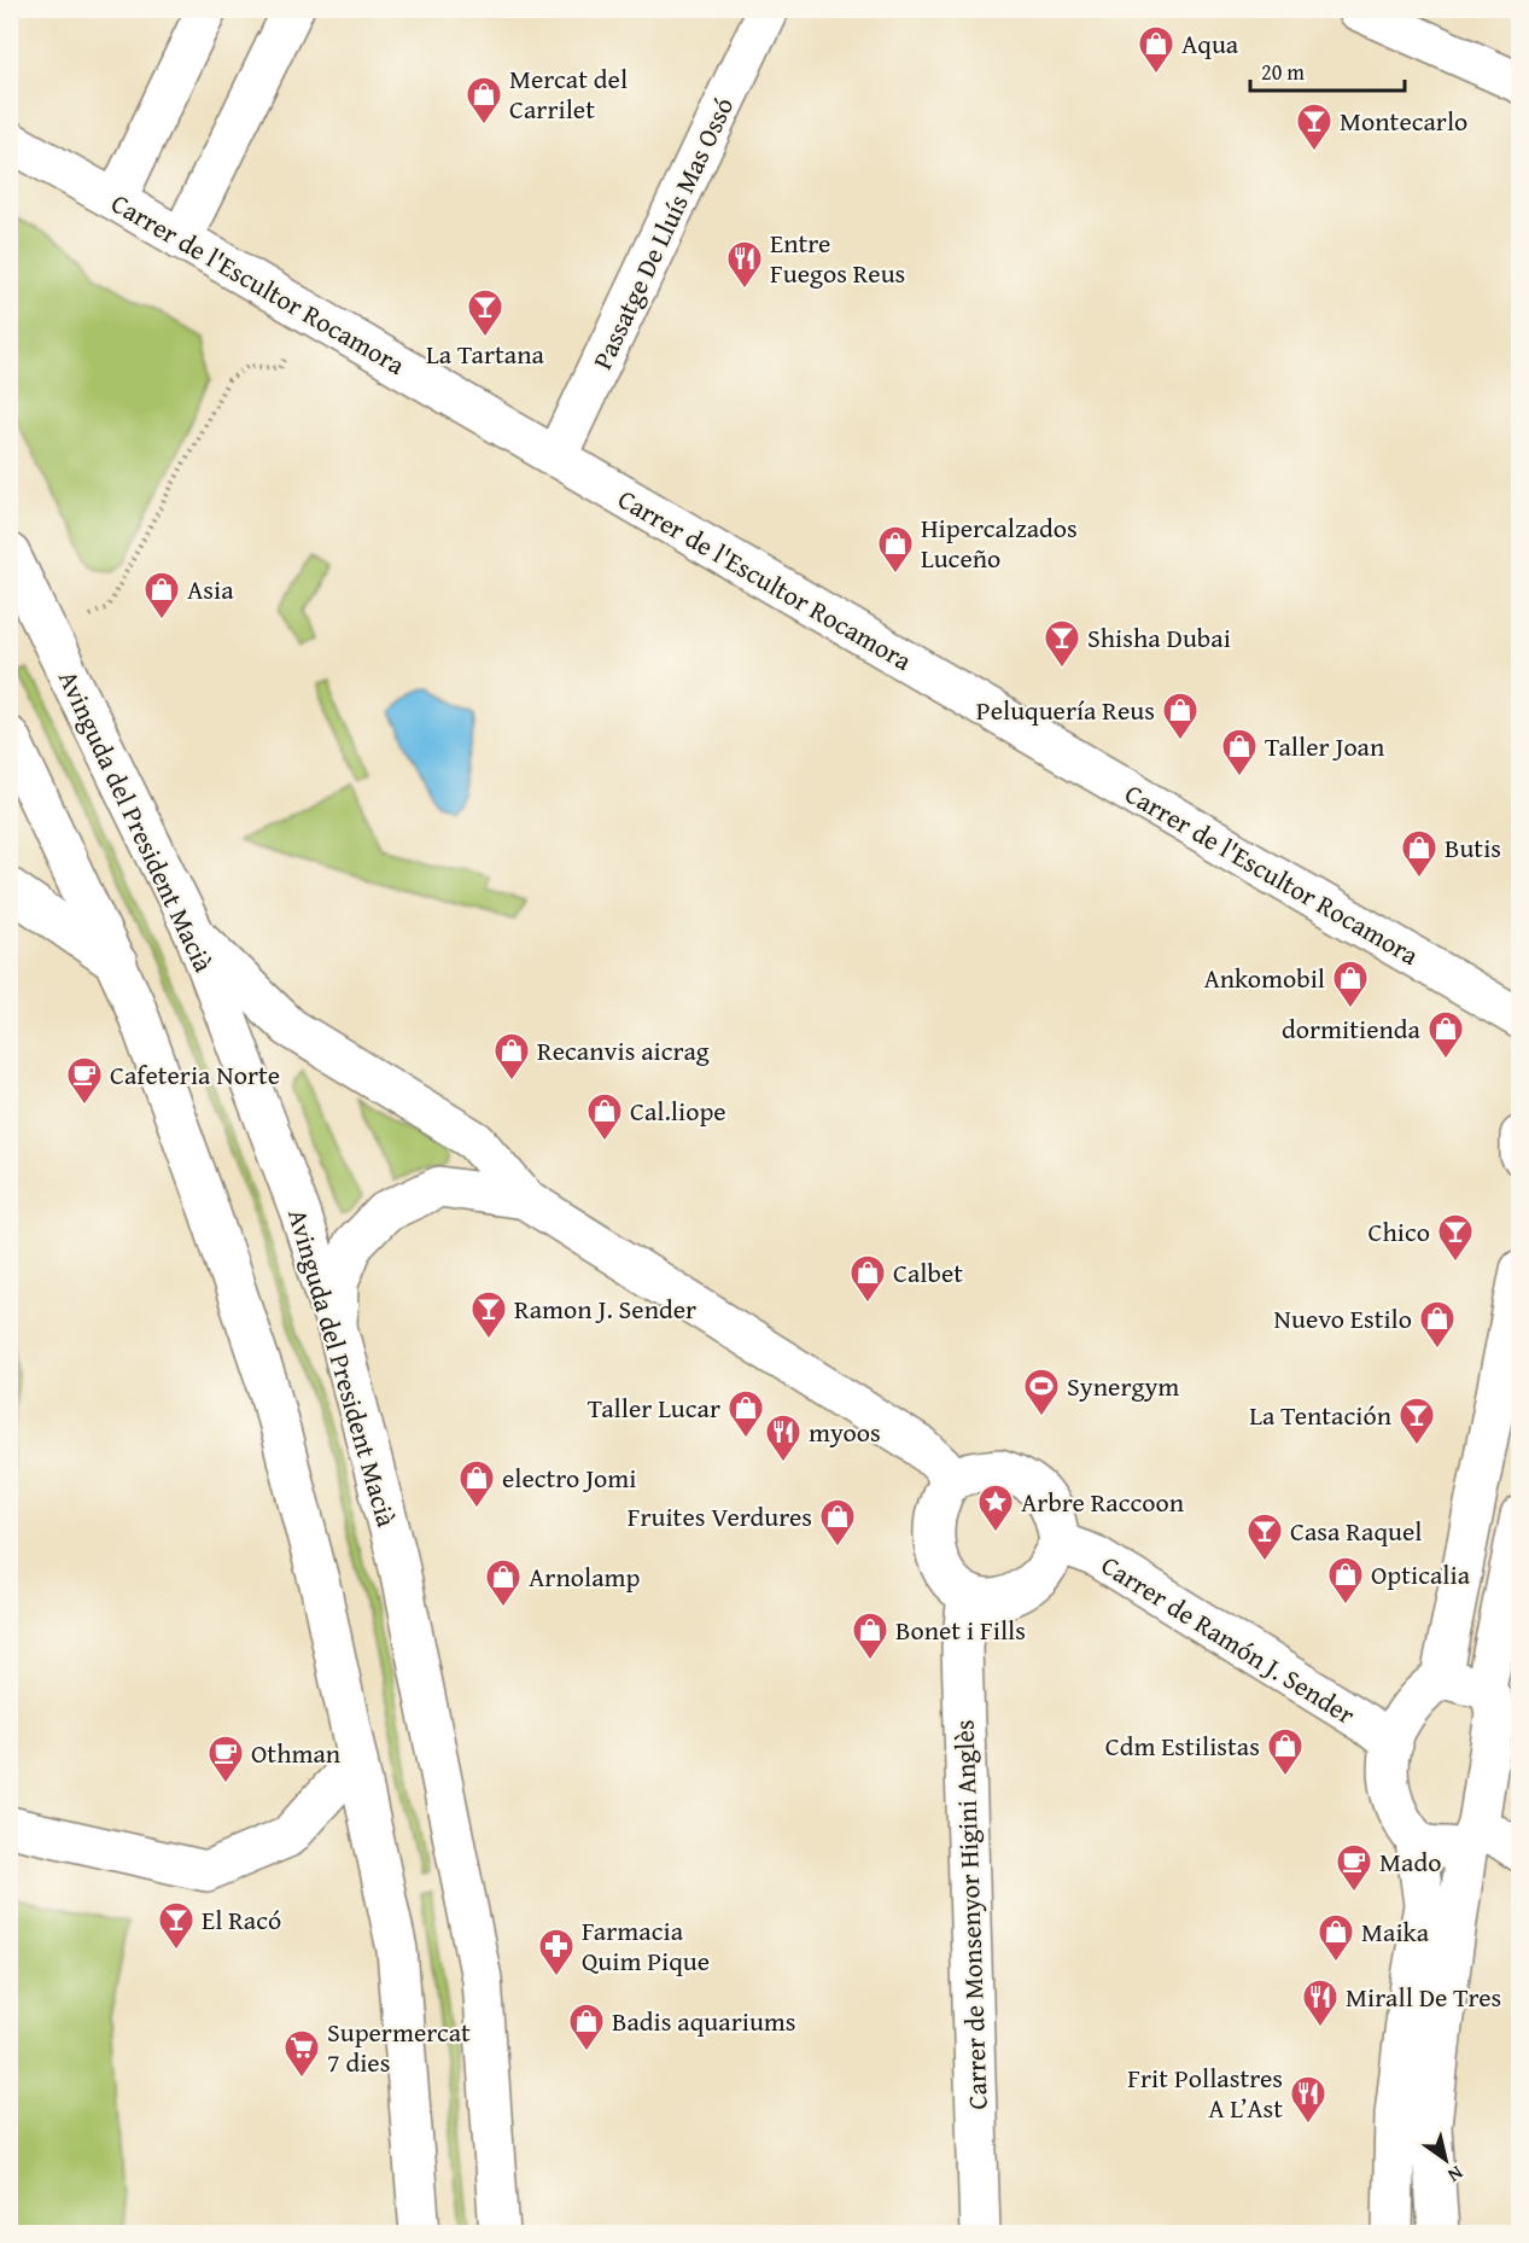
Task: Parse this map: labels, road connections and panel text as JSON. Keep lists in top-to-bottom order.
{
  "streets": {
    "street": [
      "Passatge De Lluís Mas Ossó",
      "Carrer de l'Escultor Rocamora",
      "Avinguda del President Macià",
      "Carrer de Ramón J. Sender",
      "Carrer de Monsenyor Higini Anglès"
    ]
  },
  "crossings": [
    ["Passatge De Lluís Mas Ossó", "Carrer de l'Escultor Rocamora"],
    ["Carrer de Ramón J. Sender", "Carrer de Monsenyor Higini Anglès"]
  ],
  "places": {
    "shop": [
      "Aqua",
      "Mercat del Carrilet",
      "Hipercalzados Luceño",
      "Asia",
      "Peluquería Reus",
      "Taller Joan",
      "Butis",
      "Ankomobil",
      "dormitienda",
      "Recanvis aicrag",
      "Cal.liope",
      "Calbet",
      "Nuevo Estilo",
      "Taller Lucar",
      "electro Jomi",
      "Fruites Verdures",
      "Opticalia",
      "Arnolamp",
      "Bonet i Fills",
      "Cdm Estilistas",
      "Maika",
      "Badis aquariums"
    ],
    "bar": [
      "Montecarlo",
      "La Tartana",
      "Shisha Dubai",
      "Chico",
      "Ramon J. Sender",
      "La Tentación",
      "Casa Raquel",
      "El Racó"
    ],
    "restaurant": [
      "Entre Fuegos Reus",
      "myoos",
      "Mirall De Tres",
      "Frit Pollastres A L’Ast"
    ],
    "cafe": ["Cafeteria Norte", "Othman", "Mado"],
    "sports": ["Synergym"],
    "place": ["Arbre Raccoon"],
    "pharmacy": ["Farmacia Quim Pique"],
    "supermarket": ["Supermercat 7 dies"]
  },
  "scale_bar": "20 m",
  "north": "bottom right"
}
